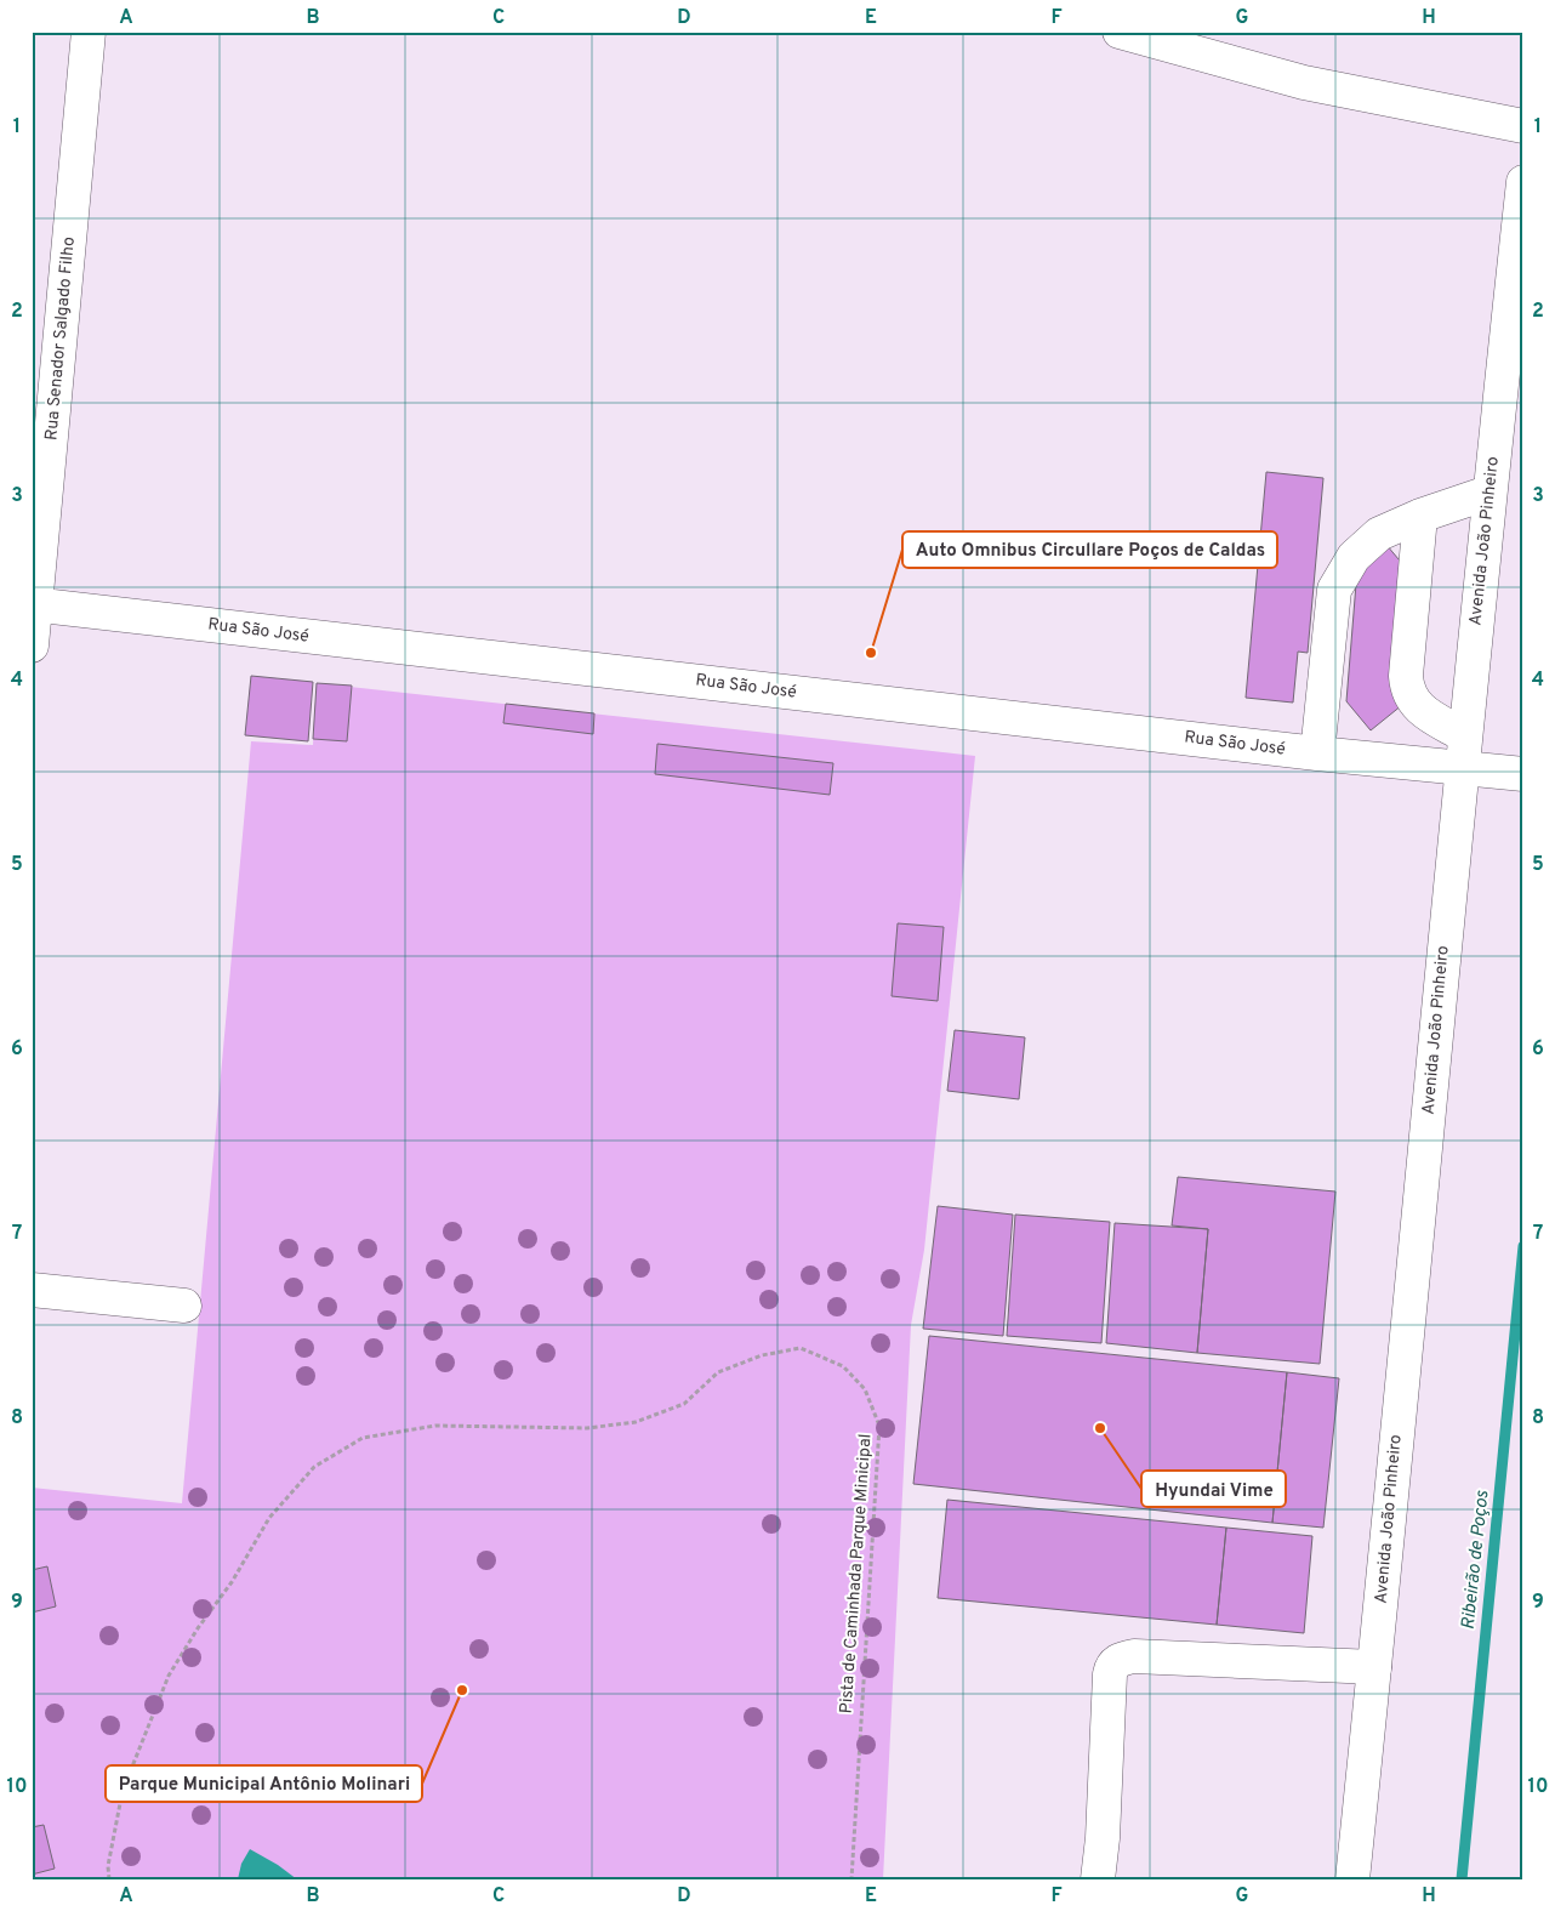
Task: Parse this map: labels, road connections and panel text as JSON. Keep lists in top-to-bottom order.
{
  "streets": {
    "street": ["Rua Senador Salgado Filho", "Avenida João Pinheiro", "Rua São José"],
    "path": ["Pista de Caminhada Parque Minicipal"]
  },
  "crossings": [
    ["Rua Senador Salgado Filho", "Rua São José"],
    ["Avenida João Pinheiro", "Rua São José"]
  ],
  "water": ["Ribeirão de Poços"],
  "places": ["Auto Omnibus Circullare Poços de Caldas", "Hyundai Vime", "Parque Municipal Antônio Molinari"],
  "grid": {
    "columns": [
      "A",
      "B",
      "C",
      "D",
      "E",
      "F",
      "G",
      "H"
    ],
    "rows": [
      "1",
      "2",
      "3",
      "4",
      "5",
      "6",
      "7",
      "8",
      "9",
      "10"
    ]
  }
}
